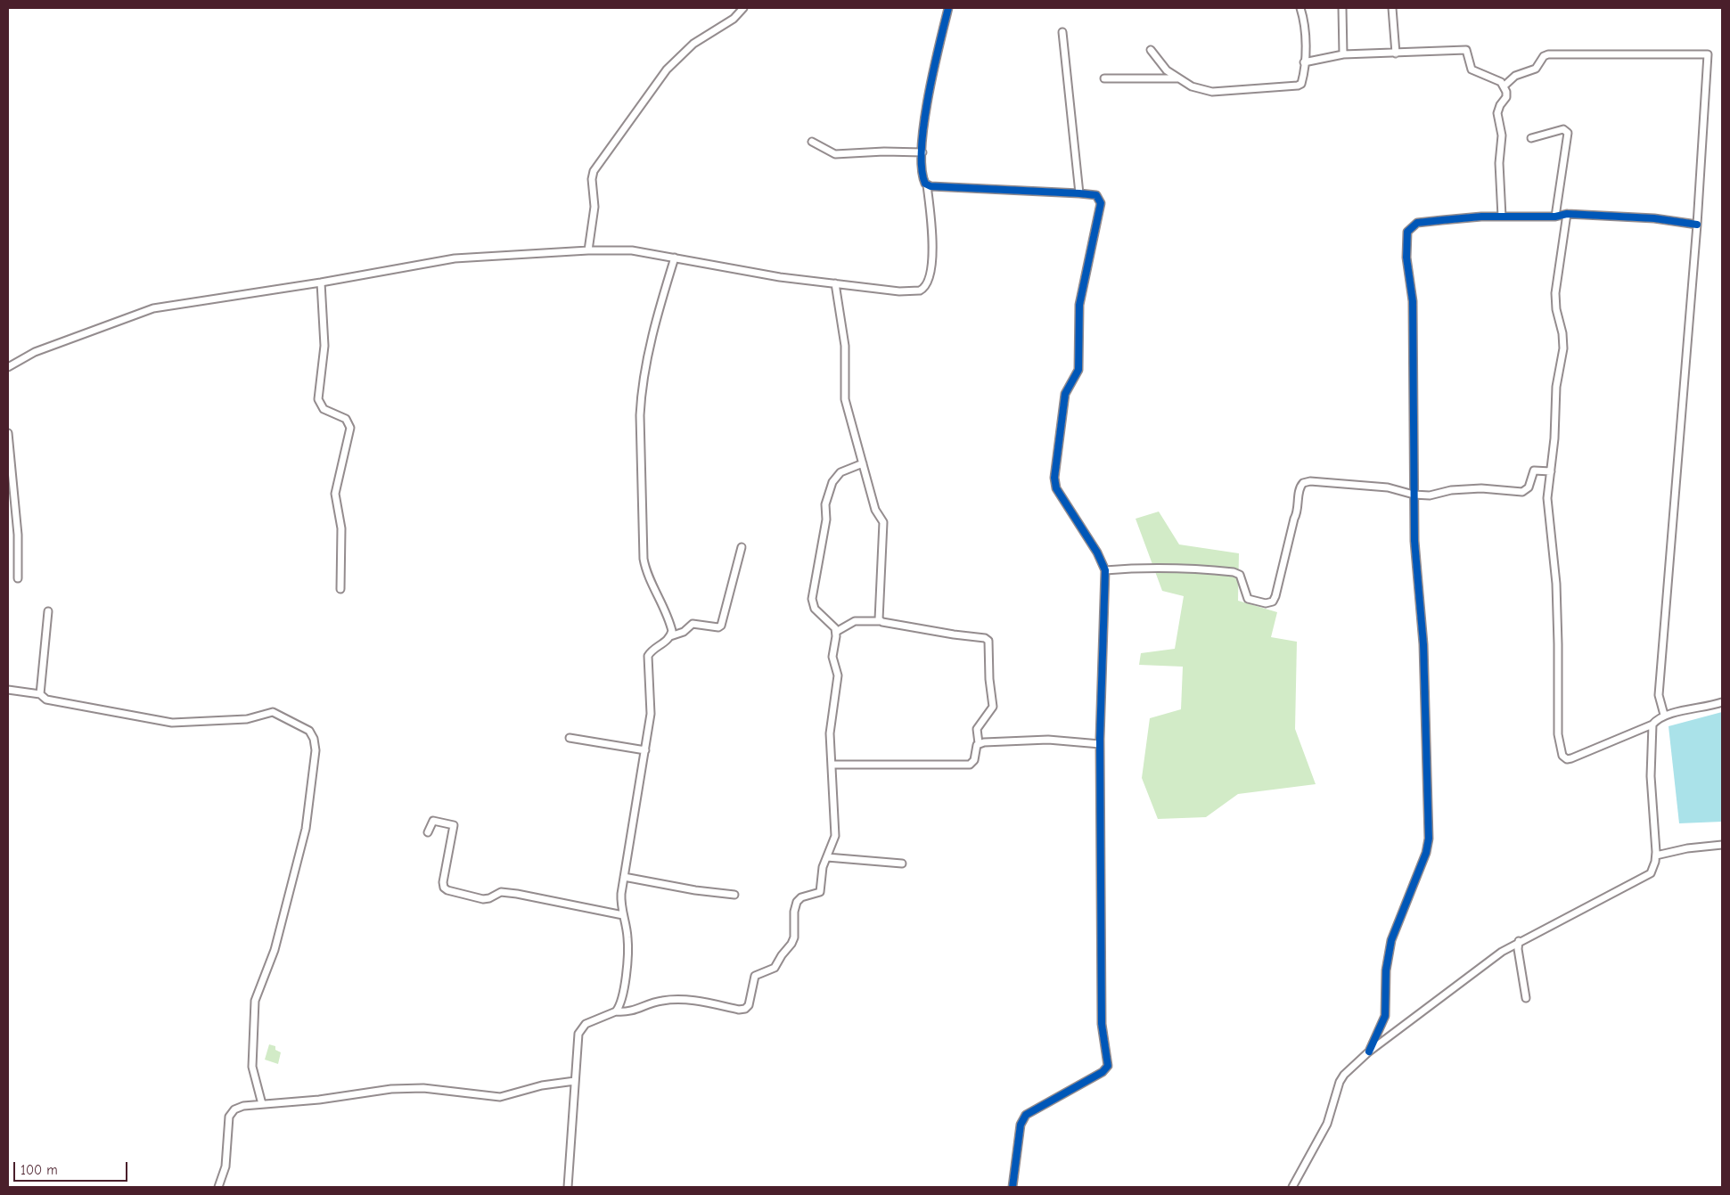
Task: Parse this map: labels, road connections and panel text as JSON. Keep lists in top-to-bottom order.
{
  "scale_bar": "100 m"
}
